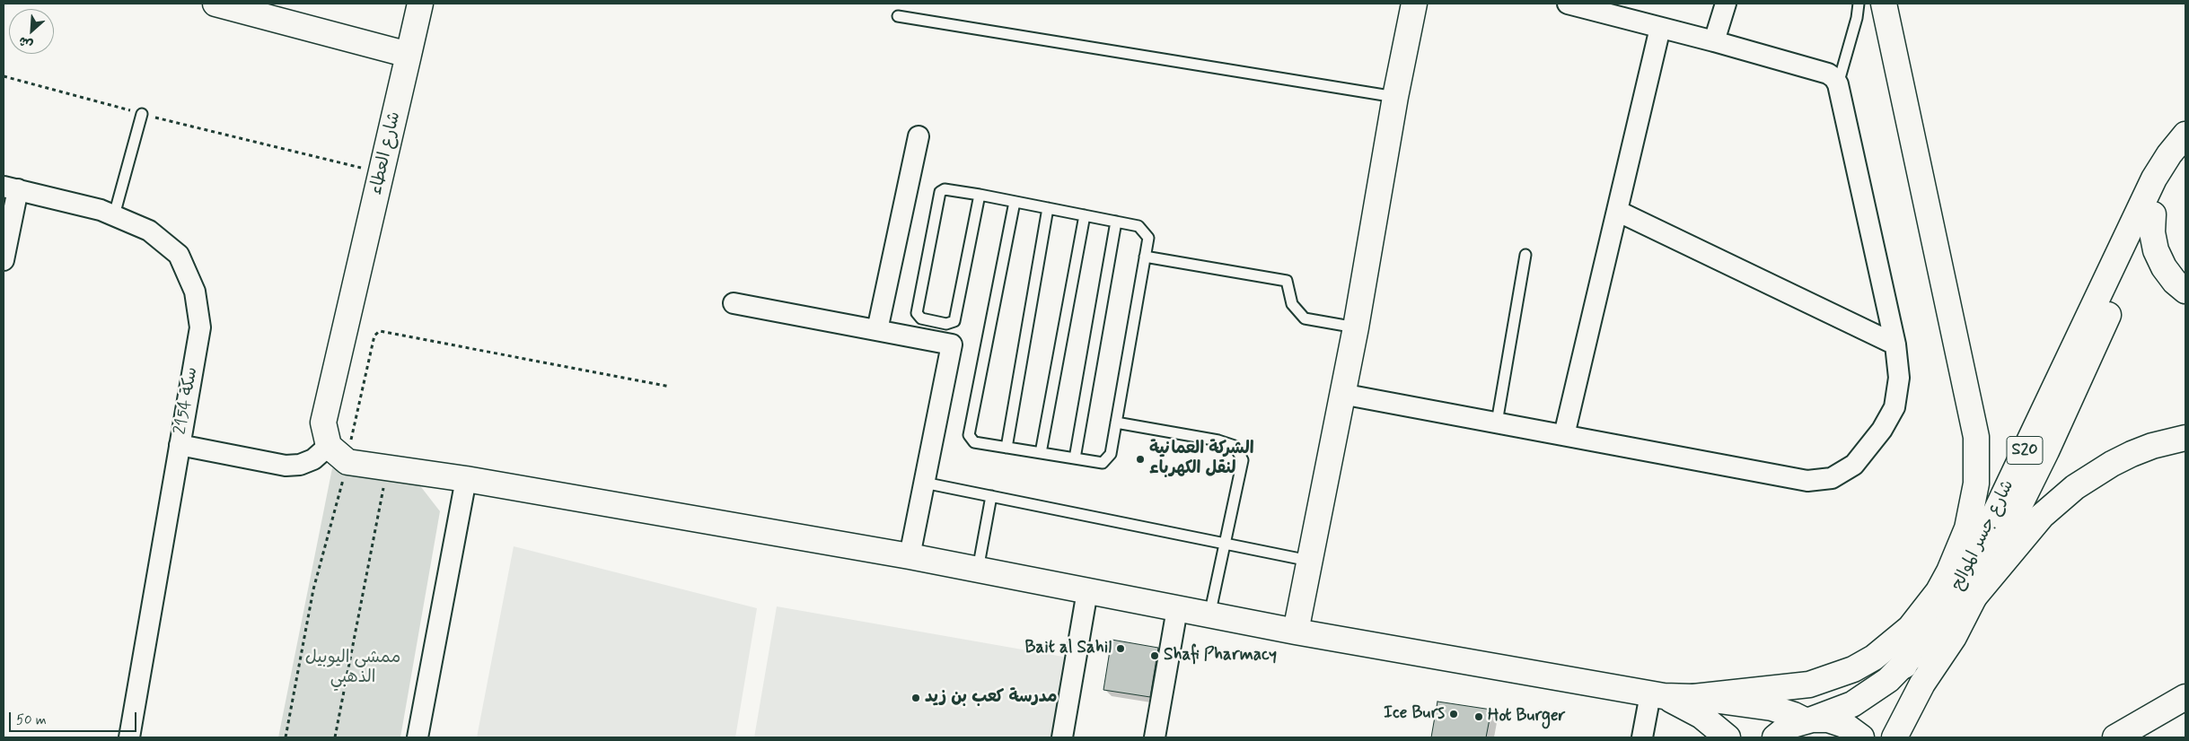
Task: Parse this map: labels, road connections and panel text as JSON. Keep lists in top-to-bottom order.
{
  "streets": {
    "main road": ["شارع العطاء", "S20", "شارع جسر الموالح"],
    "street": ["سكة 2154"]
  },
  "crossings": [
    ["S20", "شارع جسر الموالح"]
  ],
  "parks": ["ممشى اليوبيل الذهبي"],
  "places": [
    "الشرکة العمانیة لنقل الکهرباء",
    "Bait al Sahil",
    "Shafi Pharmacy",
    "مدرسة كعب بن زيد",
    "Ice Burs",
    "Hot Burger"
  ],
  "scale_bar": "50 m",
  "north": "bottom left"
}
